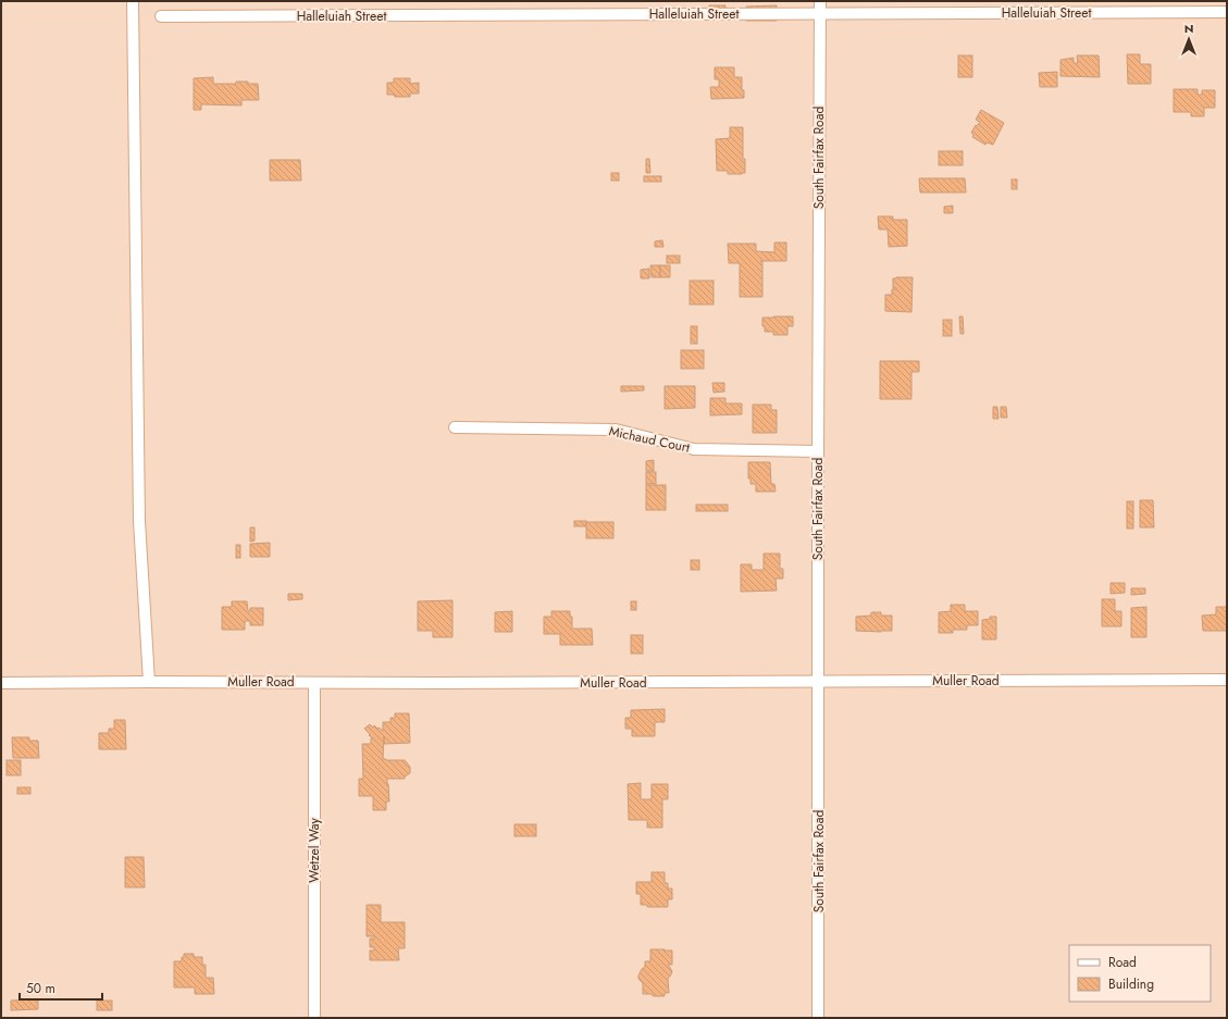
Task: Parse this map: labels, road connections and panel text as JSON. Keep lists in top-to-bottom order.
{
  "streets": {
    "street": [
      "Halleluiah Street",
      "South Fairfax Road",
      "Michaud Court",
      "Muller Road",
      "Wetzel Way"
    ]
  },
  "crossings": [
    ["Halleluiah Street", "South Fairfax Road"],
    ["South Fairfax Road", "Michaud Court"],
    ["South Fairfax Road", "Muller Road"],
    ["Muller Road", "Wetzel Way"]
  ],
  "legend": ["Road", "Building"],
  "scale_bar": "50 m",
  "north": "top"
}
